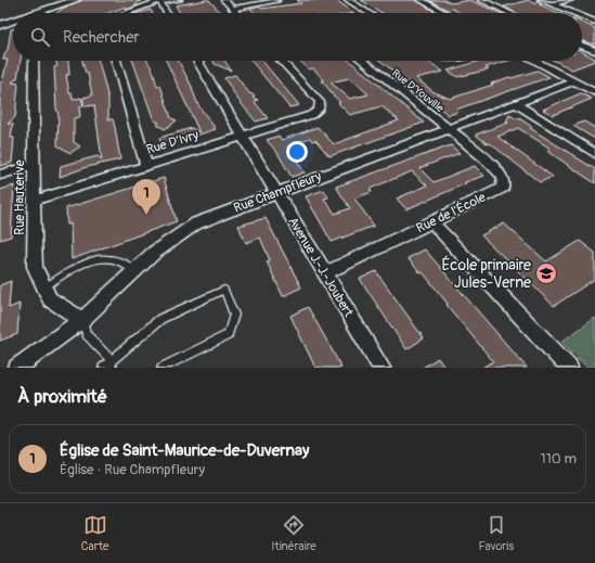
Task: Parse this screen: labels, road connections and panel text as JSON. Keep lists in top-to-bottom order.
{
  "streets": {
    "street": [
      "Rue D'Youville",
      "Rue D'Ivry",
      "Rue Champfleury",
      "Rue Hauterive",
      "Rue de l'École",
      "Avenue J.-J.-Joubert"
    ]
  },
  "crossings": [
    ["Rue D'Youville", "Rue Champfleury"],
    ["Rue D'Youville", "Rue de l'École"],
    ["Rue D'Ivry", "Rue Hauterive"],
    ["Rue D'Ivry", "Avenue J.-J.-Joubert"],
    ["Rue Champfleury", "Rue Hauterive"],
    ["Rue Champfleury", "Rue de l'École"],
    ["Rue Champfleury", "Avenue J.-J.-Joubert"],
    ["Rue de l'École", "Avenue J.-J.-Joubert"]
  ],
  "places": {
    "school or university": ["École primaire Jules-Verne"]
  },
  "page": {
    "search": "Rechercher",
    "pins": "1",
    "heading": "À proximité",
    "list": [
      {
        "mark": "1",
        "name": "Église de Saint-Maurice-de-Duvernay",
        "note": "Église · Rue Champfleury",
        "value": "110 m"
      }
    ],
    "nav": ["Carte", "Itinéraire", "Favoris"]
  }
}
